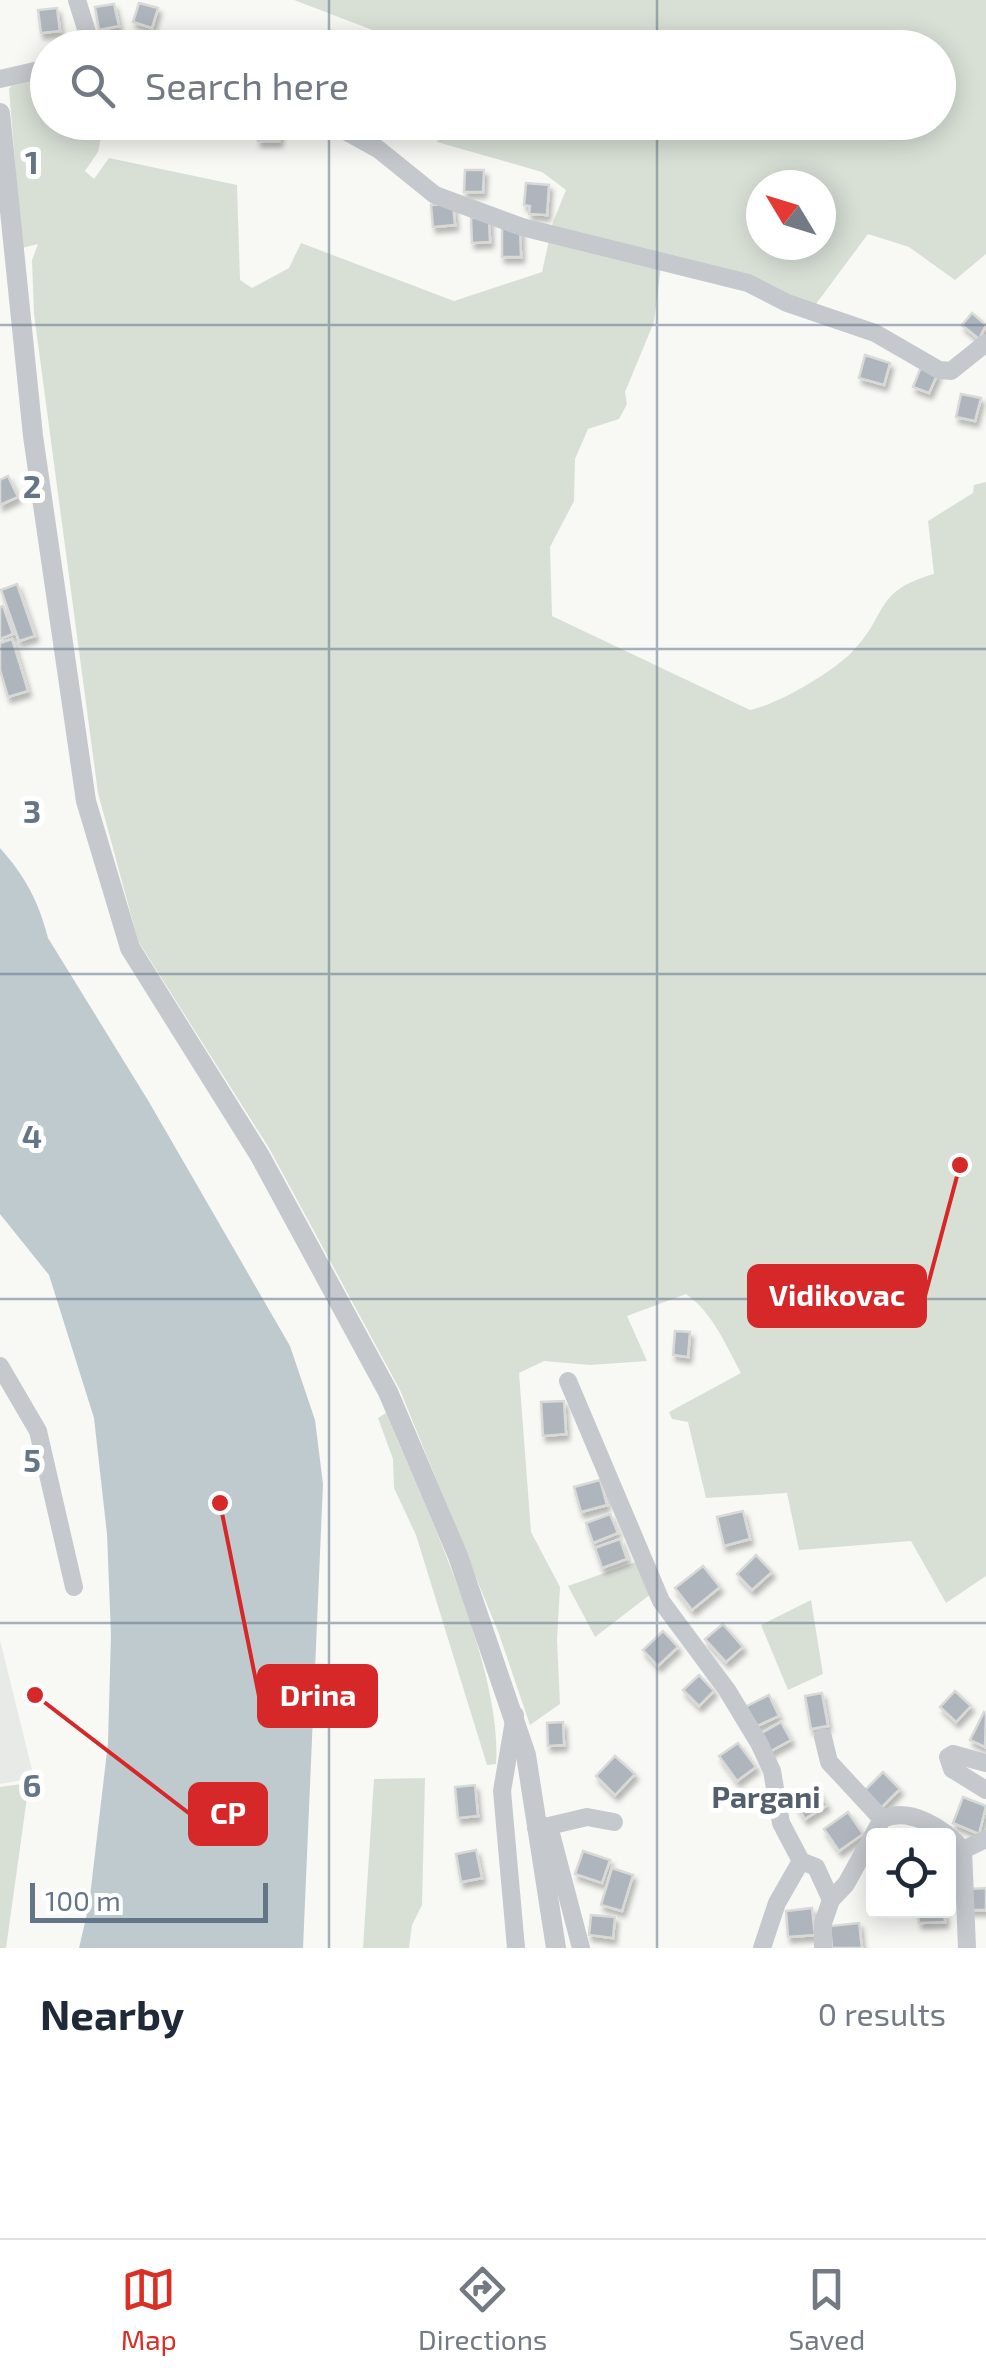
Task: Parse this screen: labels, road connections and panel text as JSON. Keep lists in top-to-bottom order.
{
  "districts": ["Pargani"],
  "places": ["Vidikovac", "Drina", "CP"],
  "scale_bar": "100 m",
  "north": "top left",
  "page": {
    "search": "Search here",
    "scale": "100 m",
    "heading": ["Nearby", "0 results"],
    "nav": ["Map", "Directions", "Saved"]
  },
  "grid": {
    "rows": [
      "1",
      "2",
      "3",
      "4",
      "5",
      "6"
    ]
  }
}
